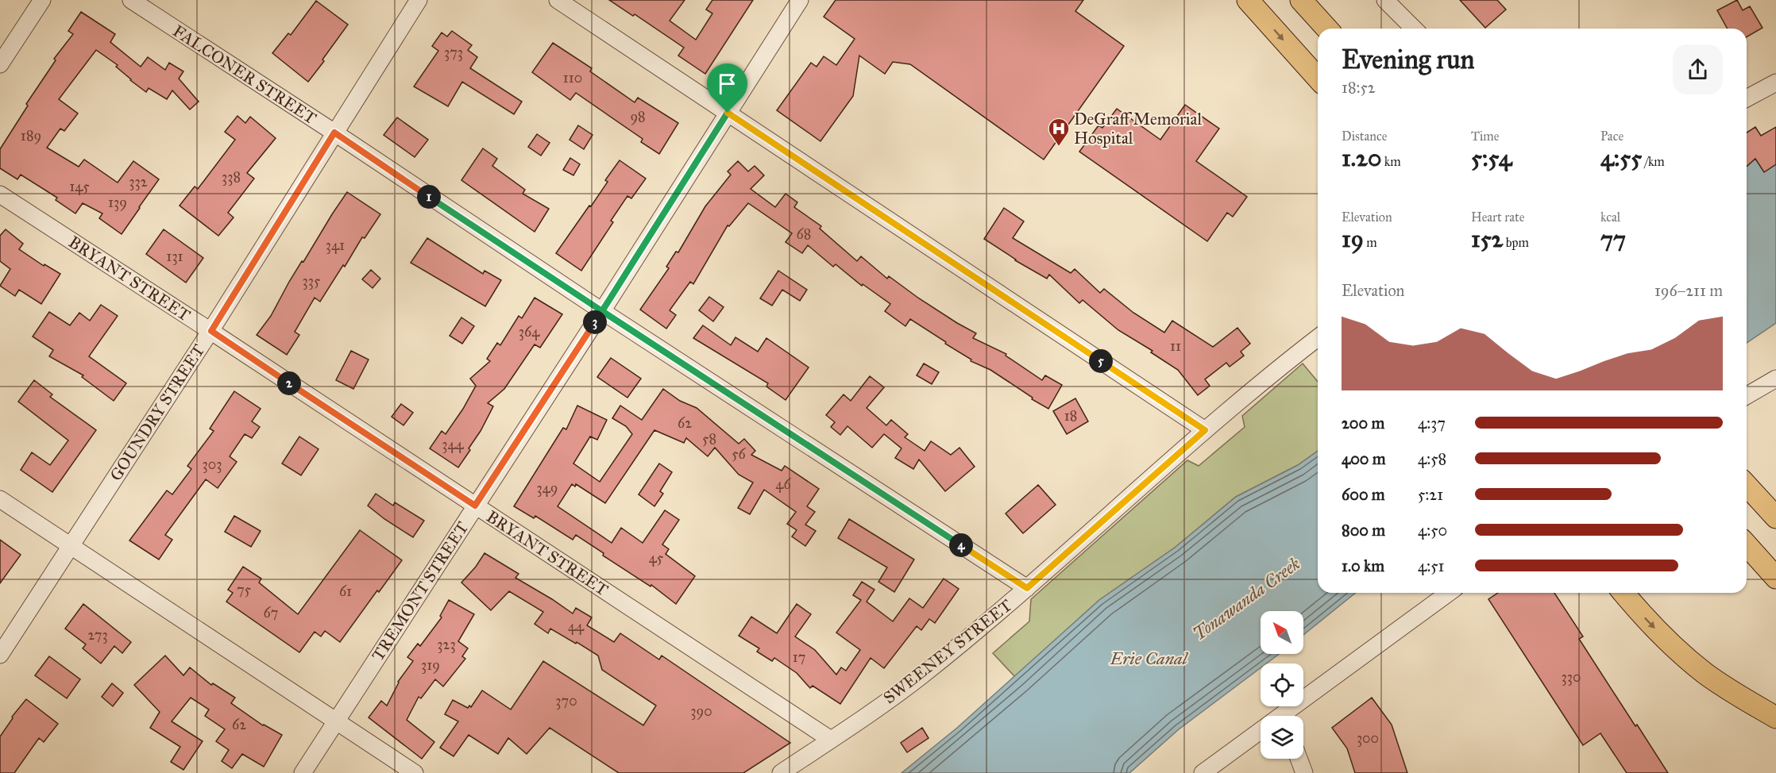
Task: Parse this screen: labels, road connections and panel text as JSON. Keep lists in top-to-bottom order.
{
  "streets": {
    "street": [
      "FALCONER STREET",
      "BRYANT STREET",
      "GOUNDRY STREET",
      "TREMONT STREET",
      "SWEENEY STREET"
    ]
  },
  "crossings": [
    ["FALCONER STREET", "GOUNDRY STREET"],
    ["FALCONER STREET", "TREMONT STREET"],
    ["FALCONER STREET", "SWEENEY STREET"],
    ["BRYANT STREET", "GOUNDRY STREET"],
    ["BRYANT STREET", "TREMONT STREET"],
    ["BRYANT STREET", "SWEENEY STREET"]
  ],
  "water": ["Tonawanda Creek", "Erie Canal"],
  "places": {
    "hospital": ["DeGraff Memorial Hospital"]
  },
  "house_numbers": [
    "373",
    "110",
    "98",
    "189",
    "338",
    "332",
    "145",
    "139",
    "68",
    "341",
    "131",
    "335",
    "364",
    "11",
    "18",
    "62",
    "58",
    "344",
    "56",
    "303",
    "46",
    "349",
    "45",
    "75",
    "61",
    "67",
    "44",
    "273",
    "323",
    "17",
    "319",
    "330",
    "370",
    "390",
    "62",
    "300"
  ],
  "north": "top left",
  "page": {
    "heading": ["Evening run", "18:52"],
    "stats": [
      ["Distance", "1.20 km"],
      ["Time", "5:54"],
      ["Pace", "4:55 /km"],
      ["Elevation", "19 m"],
      ["Heart rate", "152 bpm"],
      ["kcal", "77"]
    ],
    "pins": [
      "1",
      "3",
      "5",
      "2",
      "4"
    ],
    "chart": ["Elevation", "196–211 m"],
    "list": [
      {
        "name": "200 m",
        "note": "4:37"
      },
      {
        "name": "400 m",
        "note": "4:58"
      },
      {
        "name": "600 m",
        "note": "5:21"
      },
      {
        "name": "800 m",
        "note": "4:50"
      },
      {
        "name": "1.0 km",
        "note": "4:51"
      }
    ]
  }
}
